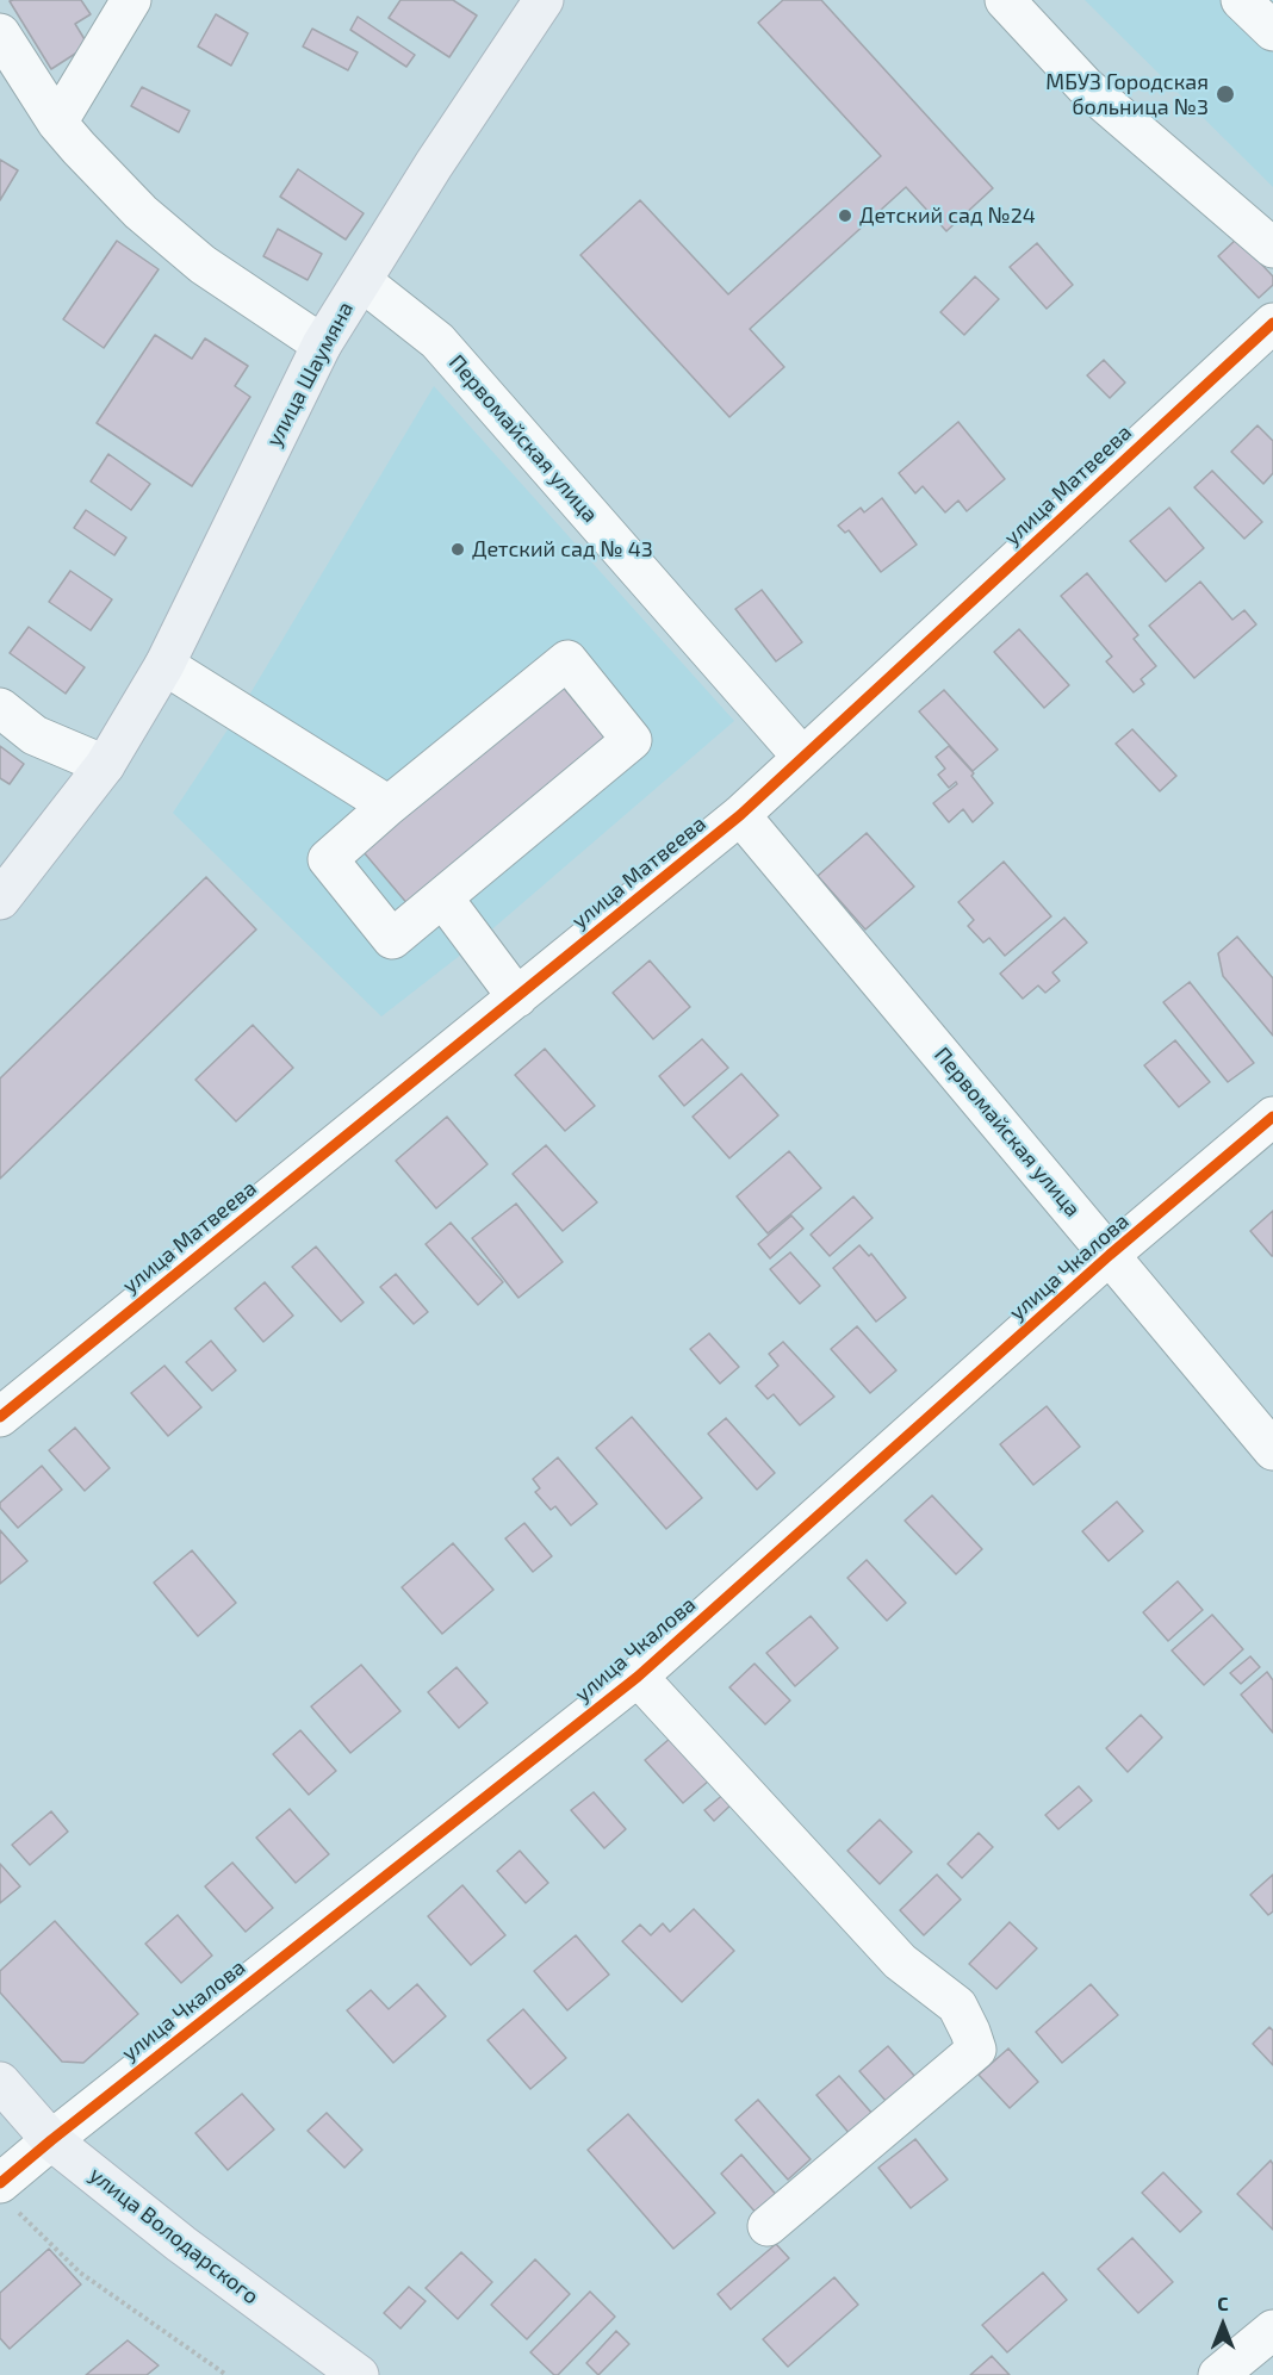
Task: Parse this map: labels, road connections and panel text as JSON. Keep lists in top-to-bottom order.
{
  "streets": {
    "main road": ["улица Шаумяна", "улица Володарского"],
    "street": ["Первомайская улица", "улица Матвеева", "улица Чкалова"]
  },
  "crossings": [
    ["Первомайская улица", "улица Матвеева"],
    ["Первомайская улица", "улица Чкалова"],
    ["улица Чкалова", "улица Володарского"]
  ],
  "places": ["МБУЗ Городская больница №3", "Детский сад №24", "Детский сад № 43"],
  "north": "top"
}
